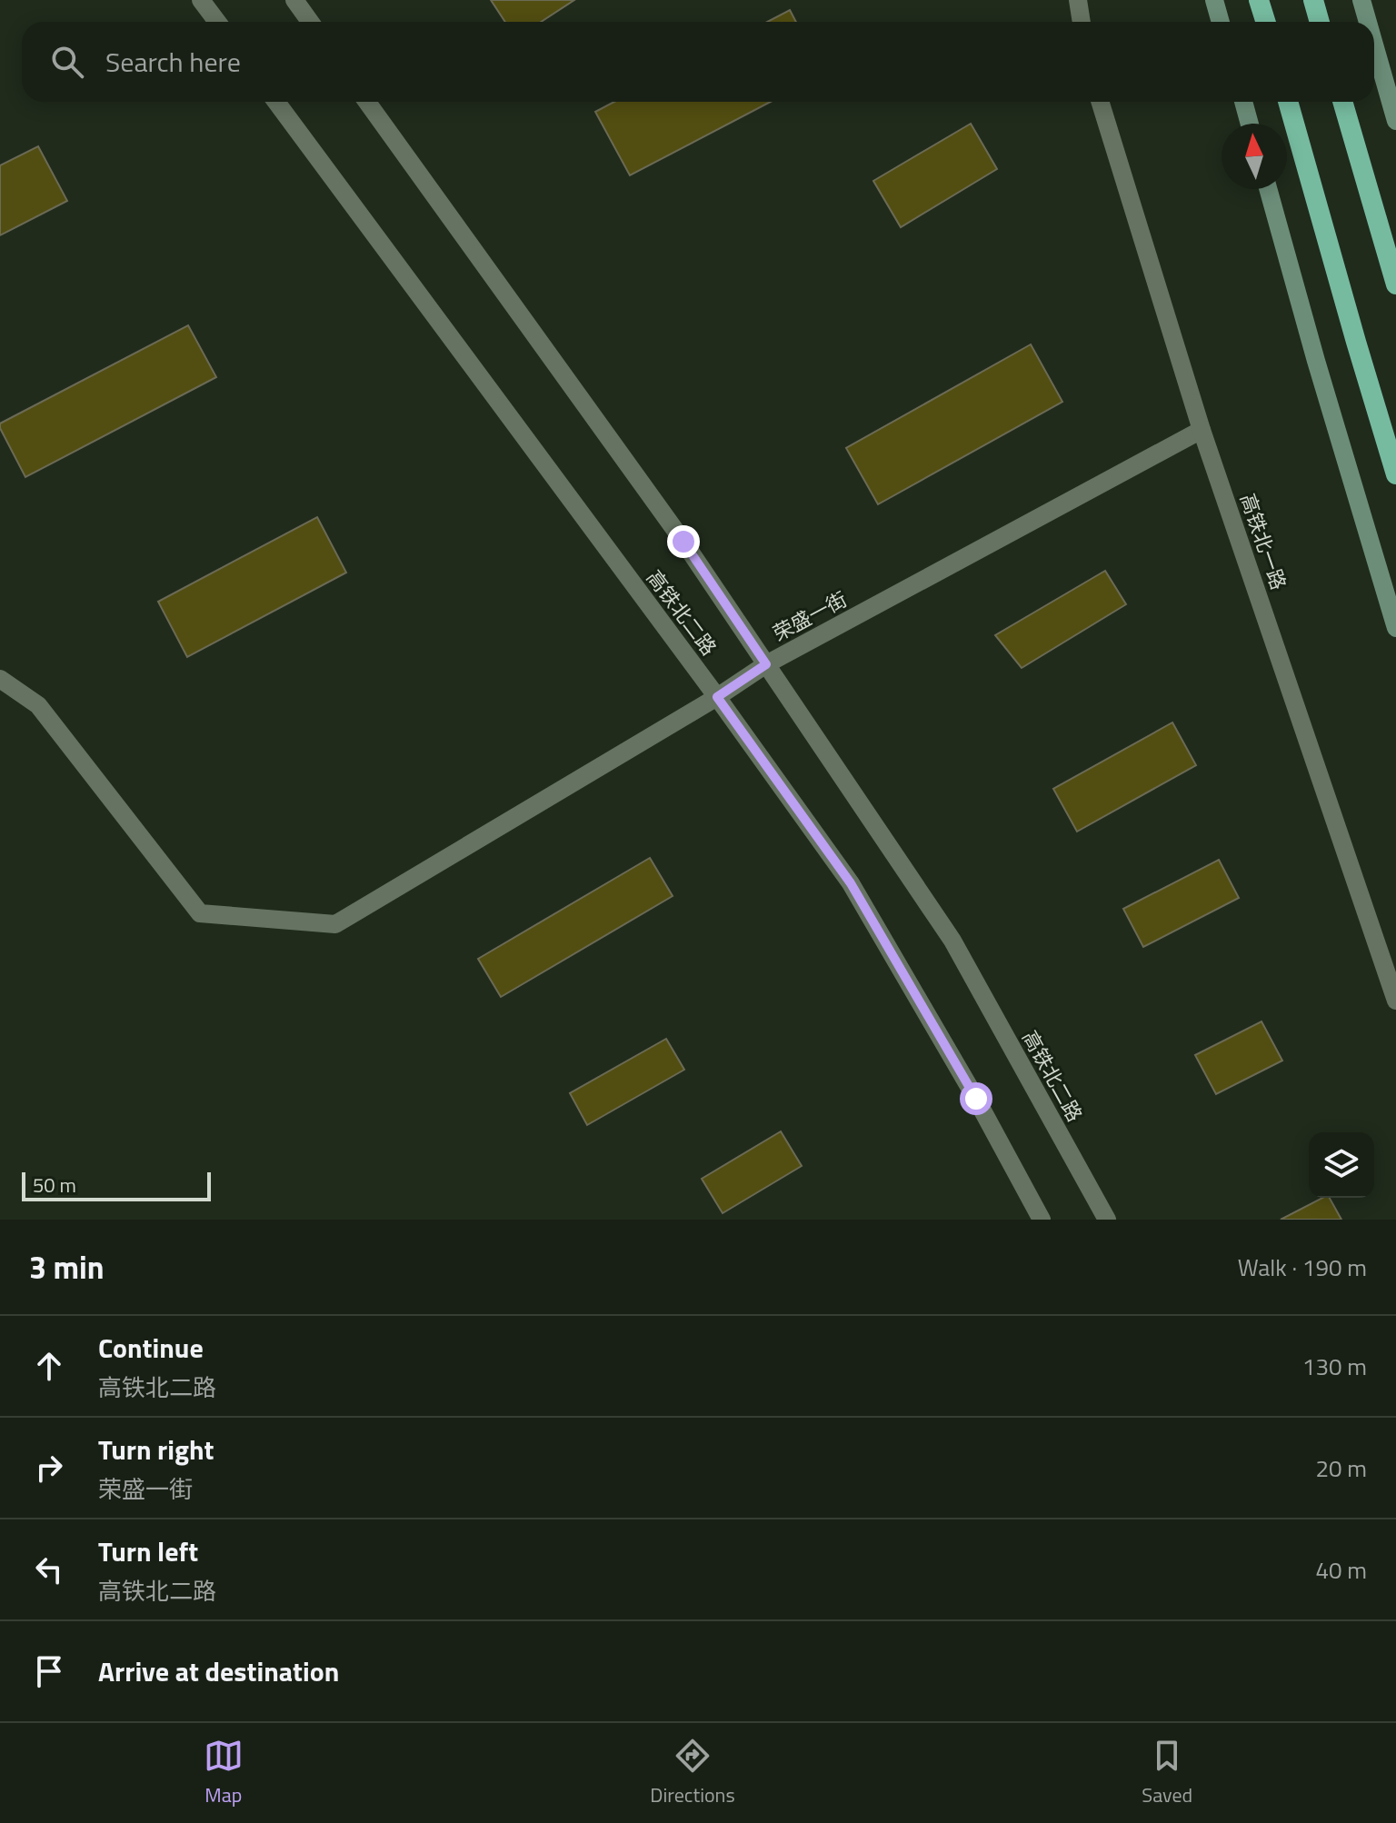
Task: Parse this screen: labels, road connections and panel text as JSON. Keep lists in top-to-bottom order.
{
  "streets": {
    "street": ["高铁北一路", "高铁北二路", "荣盛一街"]
  },
  "crossings": [
    ["高铁北一路", "荣盛一街"],
    ["高铁北二路", "荣盛一街"]
  ],
  "scale_bar": "50 m",
  "north": "top",
  "page": {
    "search": "Search here",
    "scale": "50 m",
    "heading": ["3 min", "Walk · 190 m"],
    "list": [
      ["Continue", "高铁北二路", "130 m"],
      ["Turn right", "荣盛一街", "20 m"],
      ["Turn left", "高铁北二路", "40 m"],
      "Arrive at destination"
    ],
    "nav": ["Map", "Directions", "Saved"]
  }
}
